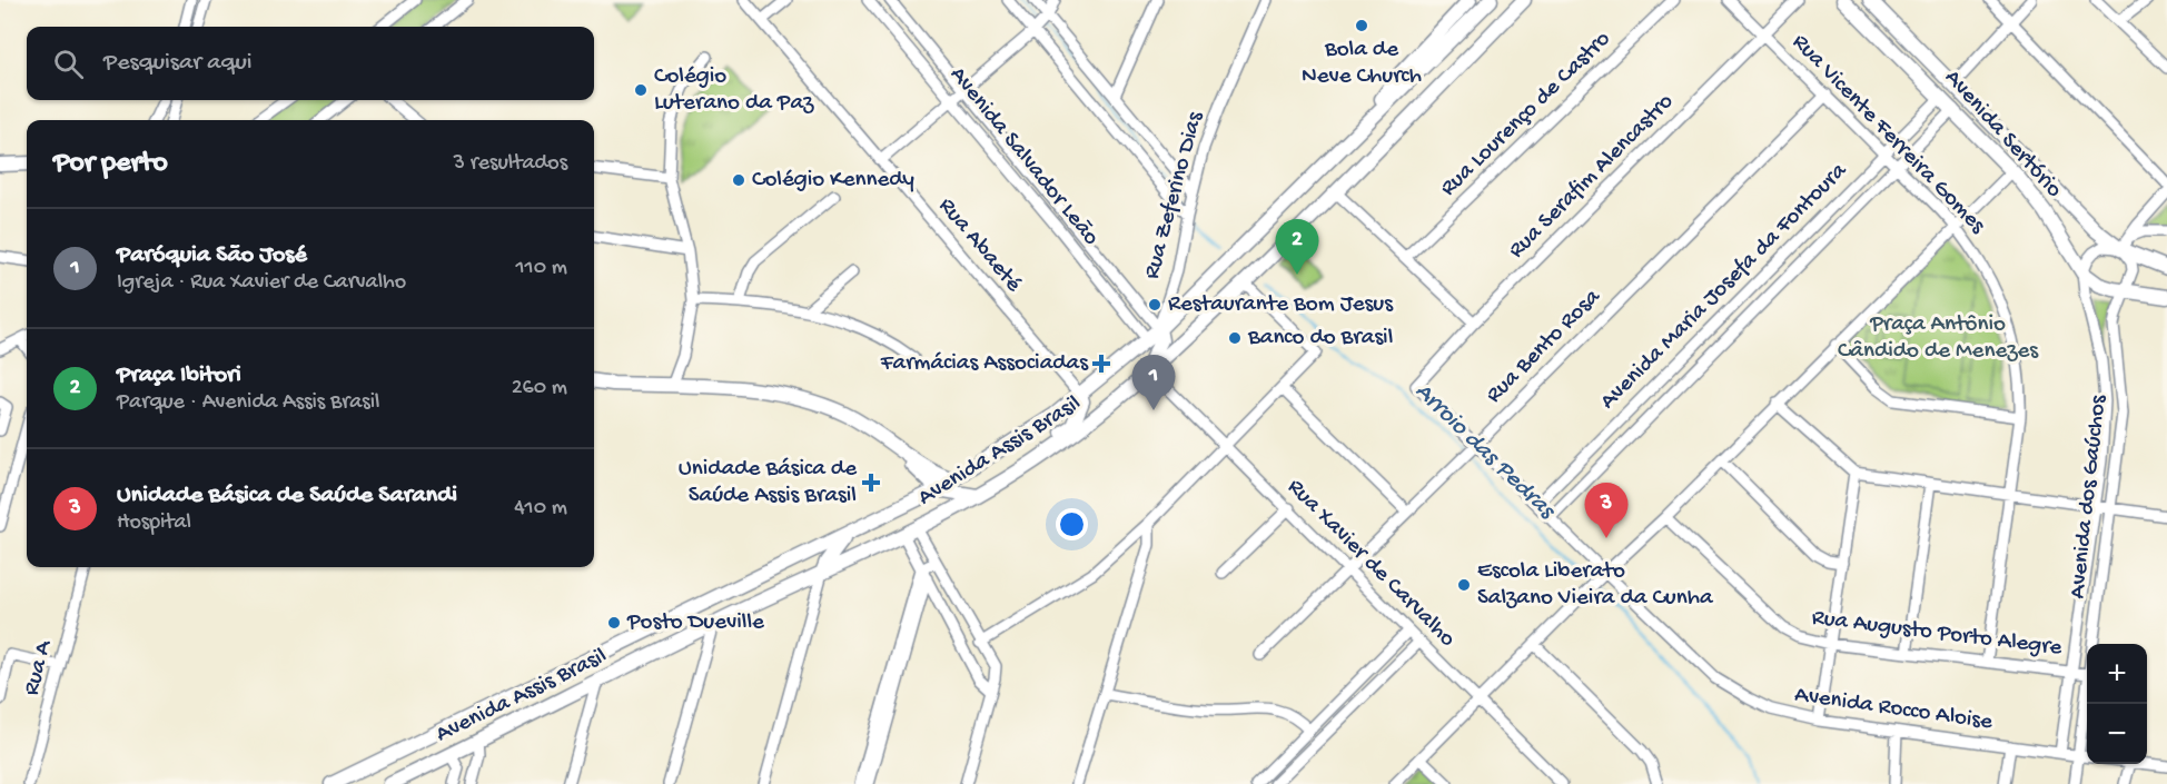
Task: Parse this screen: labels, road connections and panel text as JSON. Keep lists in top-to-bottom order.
{
  "streets": {
    "main road": ["Avenida Sertório", "Avenida Assis Brasil"],
    "street": [
      "Rua Lourenço de Castro",
      "Rua Vicente Ferreira Gomes",
      "Avenida Salvador Leão",
      "Rua Serafim Alencastro",
      "Rua Zeferino Dias",
      "Rua Abaeté",
      "Avenida Maria Josefa da Fontoura",
      "Rua Bento Rosa",
      "Avenida dos Gaúchos",
      "Rua Xavier de Carvalho",
      "Rua Augusto Porto Alegre",
      "Rua A",
      "Avenida Rocco Aloise"
    ]
  },
  "crossings": [
    ["Rua Vicente Ferreira Gomes", "Rua Serafim Alencastro"],
    ["Rua Vicente Ferreira Gomes", "Avenida Maria Josefa da Fontoura"],
    ["Rua Vicente Ferreira Gomes", "Rua Bento Rosa"],
    ["Rua Vicente Ferreira Gomes", "Rua Augusto Porto Alegre"],
    ["Avenida Sertório", "Avenida Maria Josefa da Fontoura"],
    ["Avenida Sertório", "Avenida dos Gaúchos"],
    ["Avenida Salvador Leão", "Rua Zeferino Dias"],
    ["Avenida Salvador Leão", "Avenida Assis Brasil"],
    ["Rua Serafim Alencastro", "Avenida Rocco Aloise"],
    ["Rua Zeferino Dias", "Avenida Assis Brasil"],
    ["Rua Abaeté", "Avenida Assis Brasil"],
    ["Avenida Maria Josefa da Fontoura", "Avenida Rocco Aloise"],
    ["Rua Bento Rosa", "Rua Xavier de Carvalho"],
    ["Rua Bento Rosa", "Avenida Rocco Aloise"],
    ["Avenida Assis Brasil", "Rua Xavier de Carvalho"],
    ["Avenida dos Gaúchos", "Rua Augusto Porto Alegre"],
    ["Avenida dos Gaúchos", "Avenida Rocco Aloise"]
  ],
  "water": ["Arroio das Pedras"],
  "parks": ["Praça Antônio Cândido de Menezes"],
  "places": {
    "other": [
      "Bola de Neve Church",
      "Colégio Luterano da Paz",
      "Colégio Kennedy",
      "Restaurante Bom Jesus",
      "Banco do Brasil",
      "Escola Liberato Salzano Vieira da Cunha",
      "Posto Dueville"
    ],
    "health": ["Farmácias Associadas", "Unidade Básica de Saúde Assis Brasil"]
  },
  "page": {
    "search": "Pesquisar aqui",
    "heading": ["Por perto", "3 resultados"],
    "list": [
      {
        "mark": "1",
        "name": "Paróquia São José",
        "note": "Igreja · Rua Xavier de Carvalho",
        "value": "110 m"
      },
      {
        "mark": "2",
        "name": "Praça Ibitori",
        "note": "Parque · Avenida Assis Brasil",
        "value": "260 m"
      },
      {
        "mark": "3",
        "name": "Unidade Básica de Saúde Sarandi",
        "note": "Hospital",
        "value": "410 m"
      }
    ],
    "pins": ["2", "1", "3"],
    "map_buttons": ["+", "−"]
  }
}
